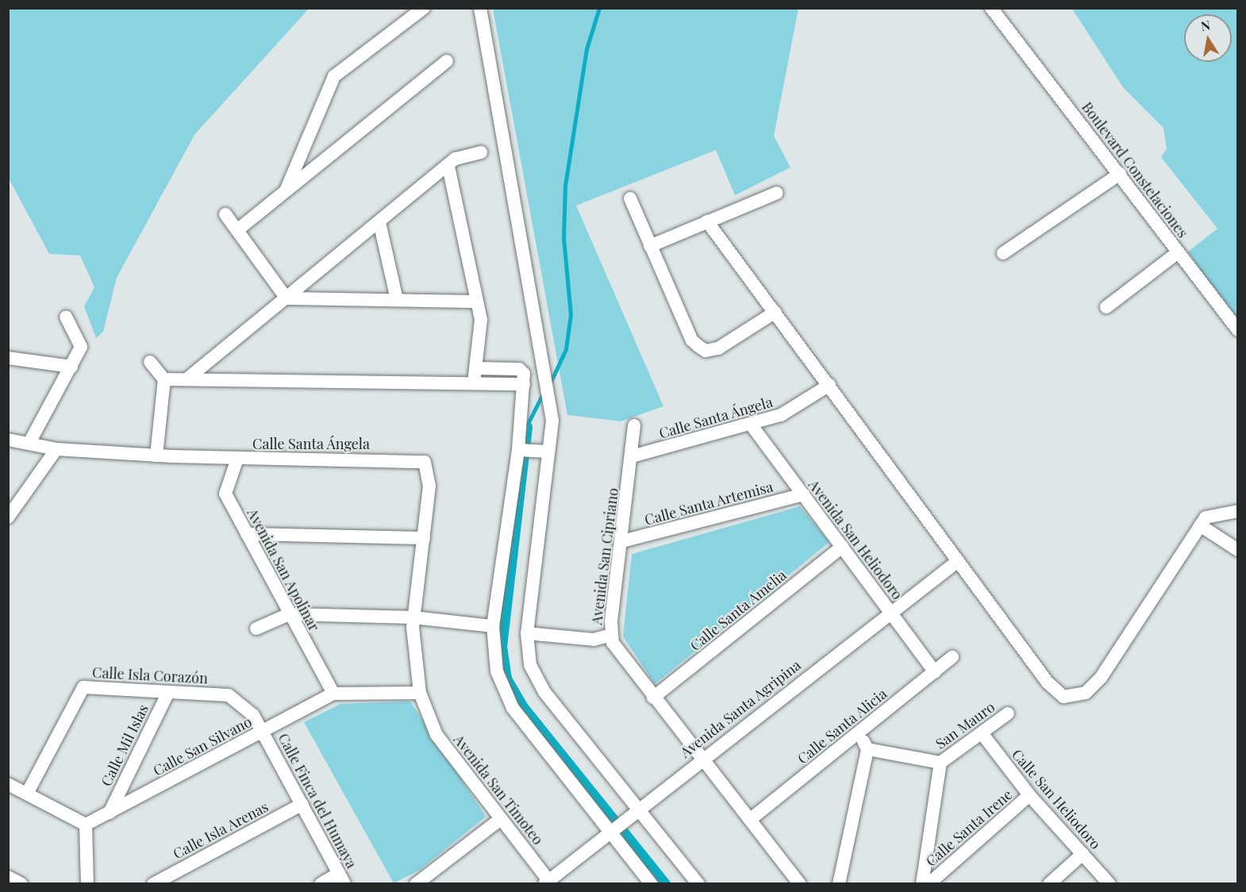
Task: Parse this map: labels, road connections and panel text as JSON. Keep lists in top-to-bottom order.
{
  "streets": {
    "street": [
      "Boulevard Constelaciones",
      "Calle Santa Ángela",
      "Calle Santa Artemisa",
      "Avenida San Heliodoro",
      "Avenida San Cipriano",
      "Avenida San Apolinar",
      "Calle Santa Amelia",
      "Calle Isla Corazón",
      "Avenida Santa Agripina",
      "San Mauro",
      "Calle Santa Alicia",
      "Calle Mil Islas",
      "Calle San Silvano",
      "Avenida San Timoteo",
      "Calle San Heliodoro",
      "Calle Finca del Humaya",
      "Calle Santa Irene",
      "Calle Isla Arenas"
    ]
  },
  "crossings": [
    ["Calle Santa Ángela", "Avenida San Heliodoro"],
    ["Calle Santa Ángela", "Avenida San Cipriano"],
    ["Calle Santa Ángela", "Avenida San Apolinar"],
    ["Calle Santa Ángela", "Avenida San Timoteo"],
    ["Calle Santa Artemisa", "Avenida San Heliodoro"],
    ["Calle Santa Artemisa", "Avenida San Cipriano"],
    ["Avenida San Heliodoro", "Calle Santa Amelia"],
    ["Avenida San Heliodoro", "Avenida Santa Agripina"],
    ["Avenida San Heliodoro", "Calle Santa Alicia"],
    ["Avenida San Cipriano", "Calle Santa Amelia"],
    ["Avenida San Cipriano", "Avenida Santa Agripina"],
    ["Avenida San Cipriano", "Calle Santa Alicia"],
    ["Avenida San Apolinar", "Calle San Silvano"],
    ["Calle Isla Corazón", "Calle Mil Islas"],
    ["Calle Isla Corazón", "Calle San Silvano"],
    ["Calle Isla Corazón", "Calle Finca del Humaya"],
    ["Avenida Santa Agripina", "Avenida San Timoteo"],
    ["San Mauro", "Calle San Heliodoro"],
    ["Calle Mil Islas", "Calle San Silvano"],
    ["Calle San Silvano", "Avenida San Timoteo"],
    ["Calle San Silvano", "Calle Finca del Humaya"],
    ["Calle San Heliodoro", "Calle Santa Irene"],
    ["Calle Finca del Humaya", "Calle Isla Arenas"]
  ],
  "north": "top"
}
